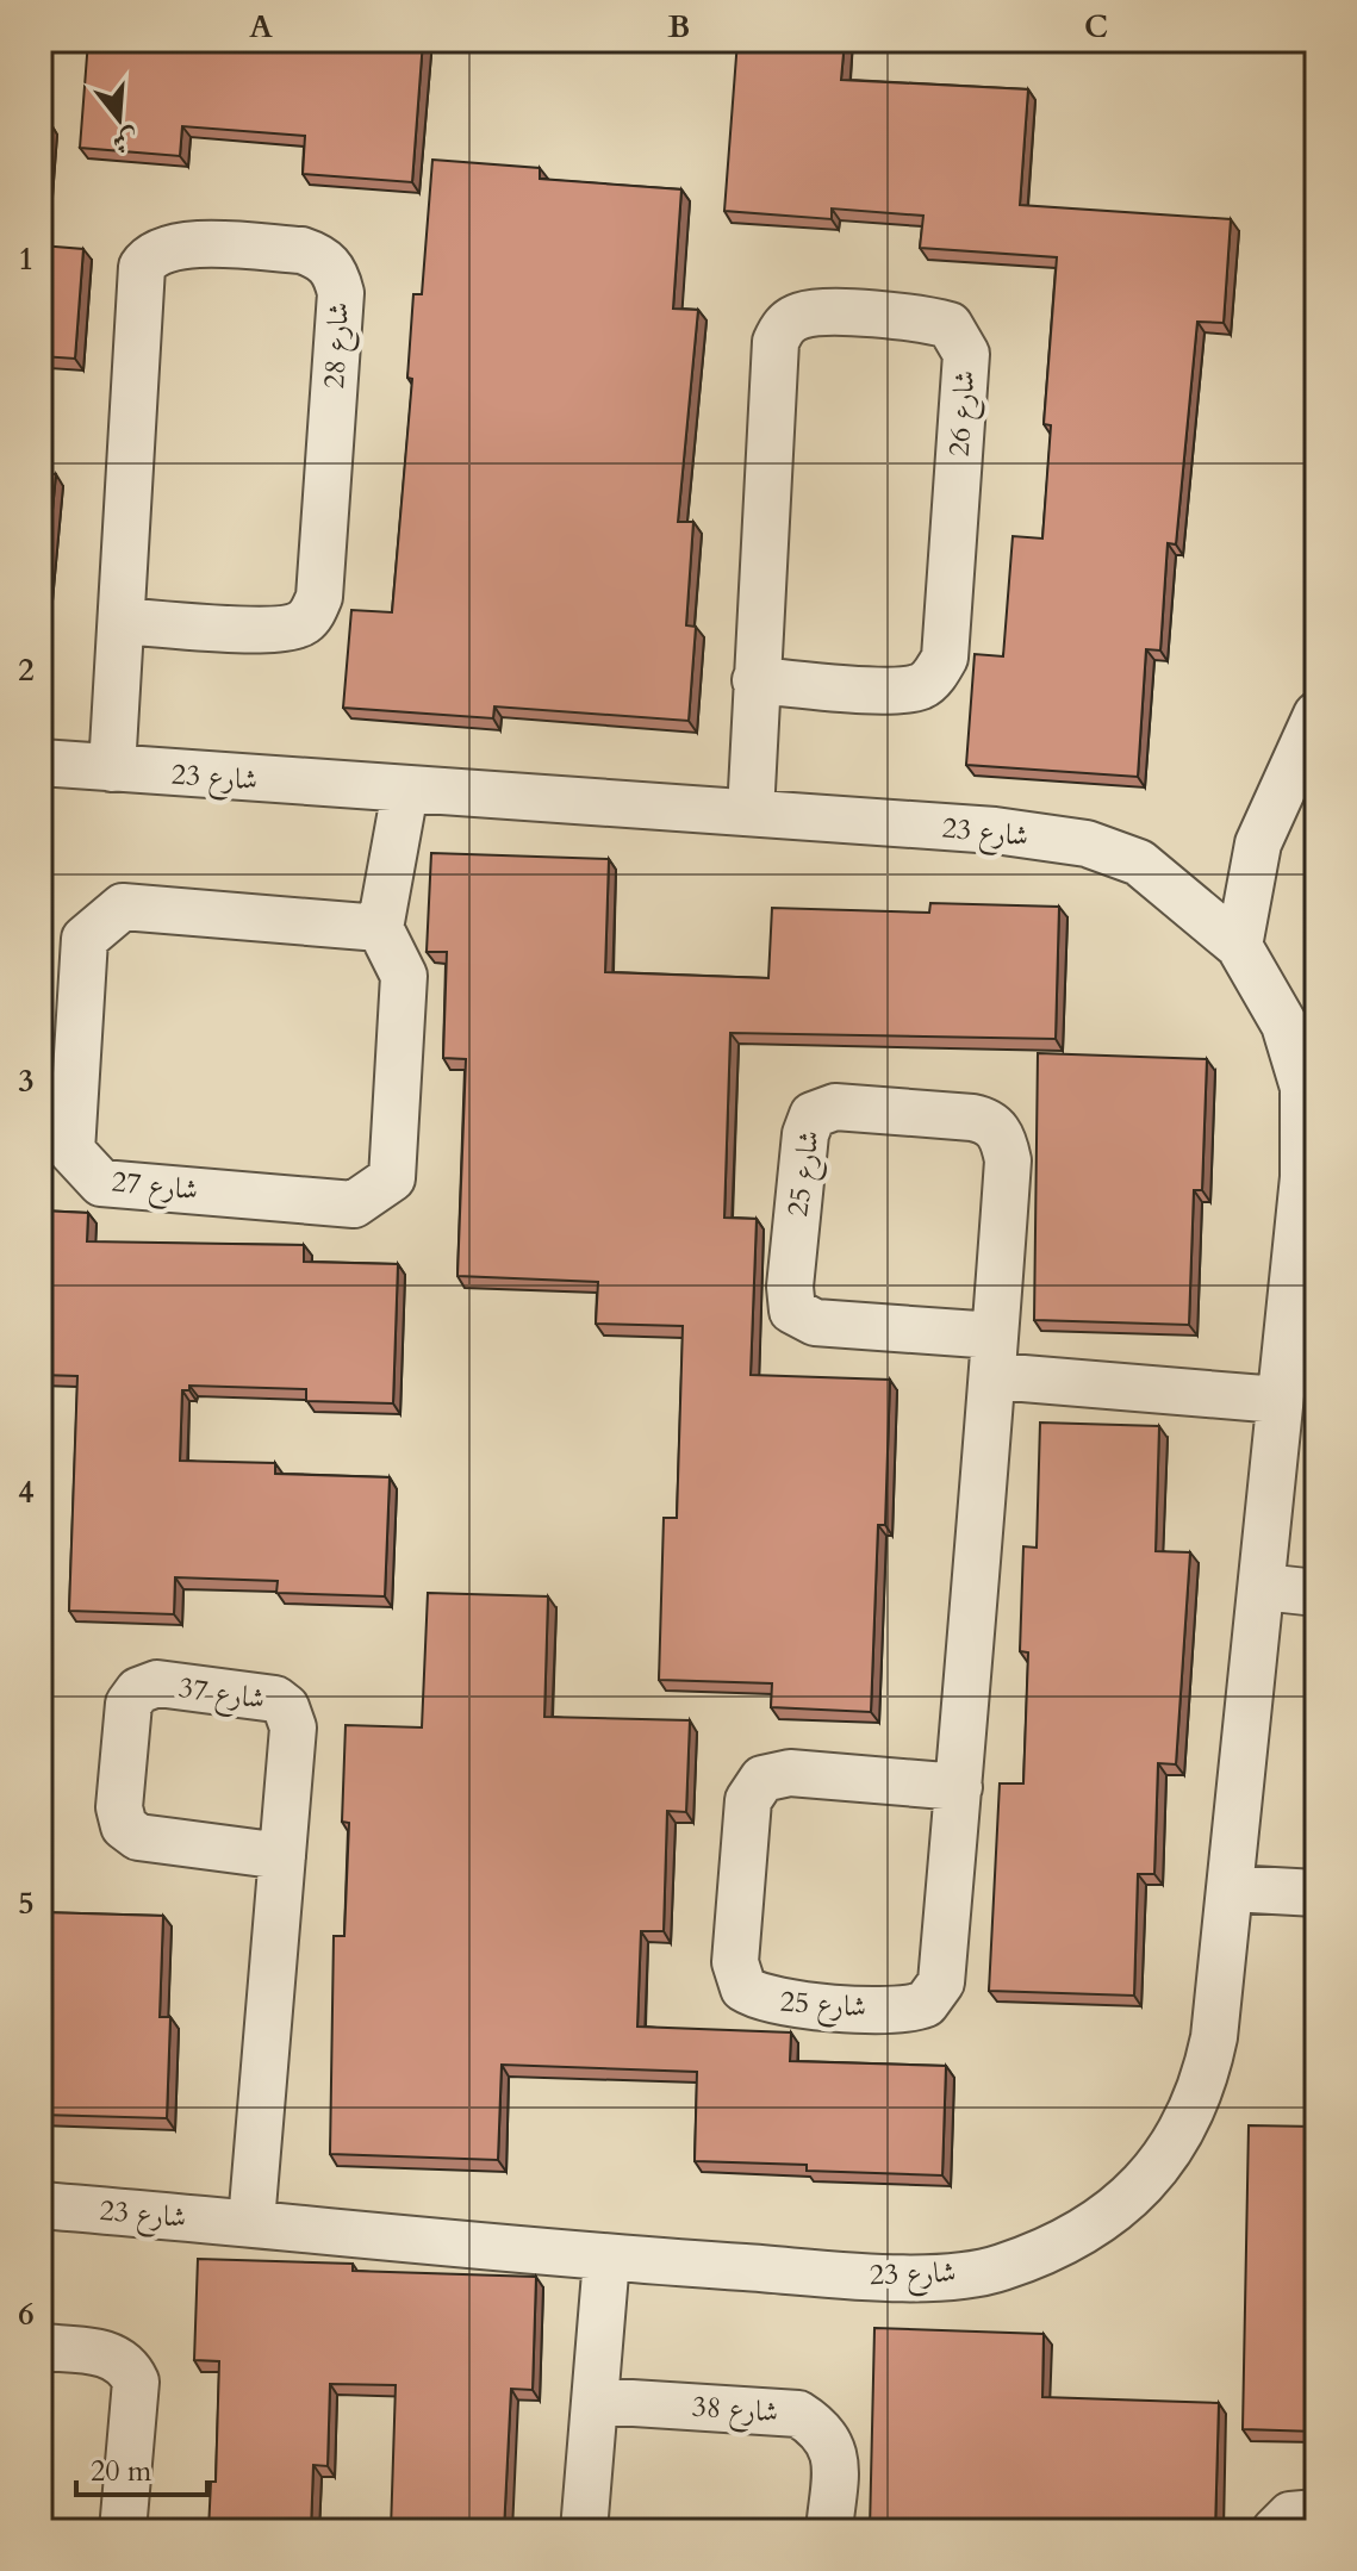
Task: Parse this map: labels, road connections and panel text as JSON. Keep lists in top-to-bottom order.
{
  "streets": {
    "street": [
      "شارع 28",
      "شارع 26",
      "شارع 23",
      "شارع 25",
      "شارع 27",
      "شارع 37",
      "شارع 38"
    ]
  },
  "crossings": [
    ["شارع 28", "شارع 23"],
    ["شارع 26", "شارع 23"],
    ["شارع 23", "شارع 25"],
    ["شارع 23", "شارع 37"]
  ],
  "scale_bar": "20 m",
  "north": "bottom",
  "grid": {
    "columns": ["A", "B", "C"],
    "rows": [
      "1",
      "2",
      "3",
      "4",
      "5",
      "6"
    ]
  }
}
